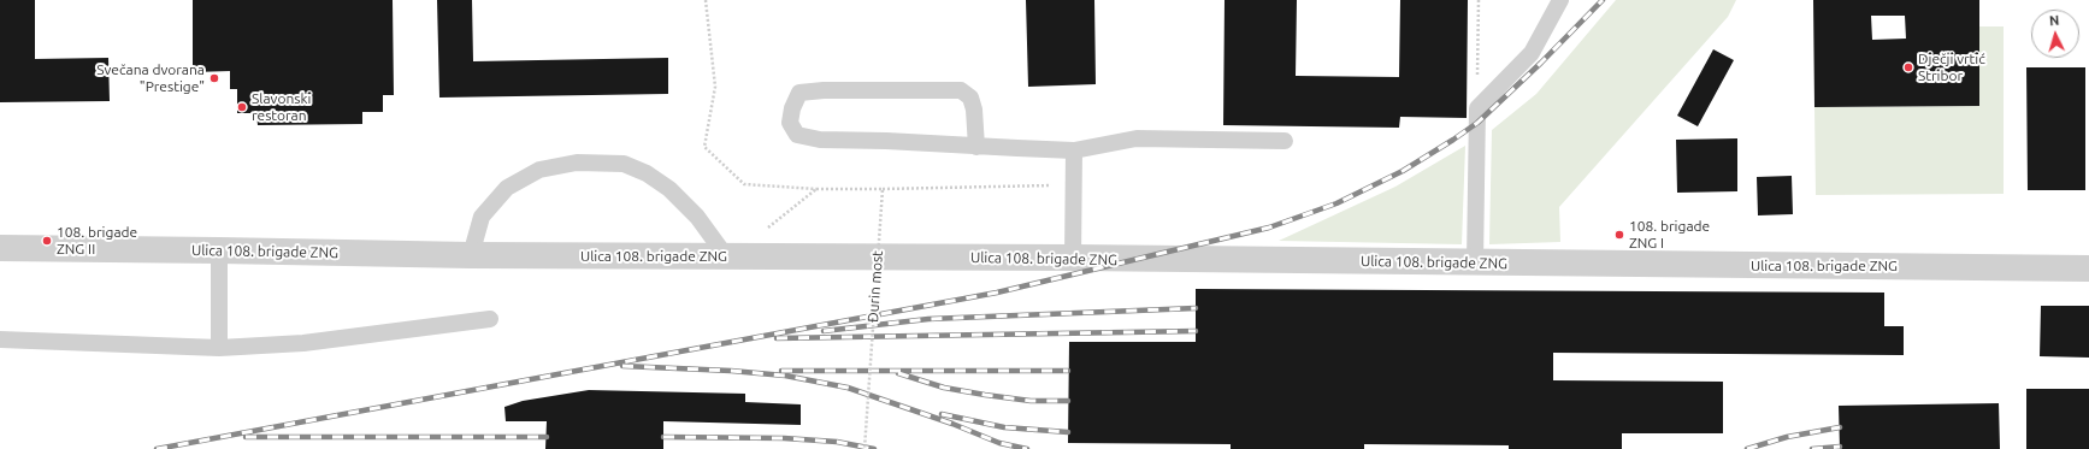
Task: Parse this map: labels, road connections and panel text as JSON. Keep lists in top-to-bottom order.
{
  "streets": {
    "street": ["Ulica 108. brigade ZNG"],
    "path": ["Đurin most"]
  },
  "places": [
    "Dječji vrtić Stribor",
    "Svečana dvorana \"Prestige\"",
    "Slavonski restoran",
    "108. brigade ZNG I",
    "108. brigade ZNG II"
  ],
  "north": "top"
}
